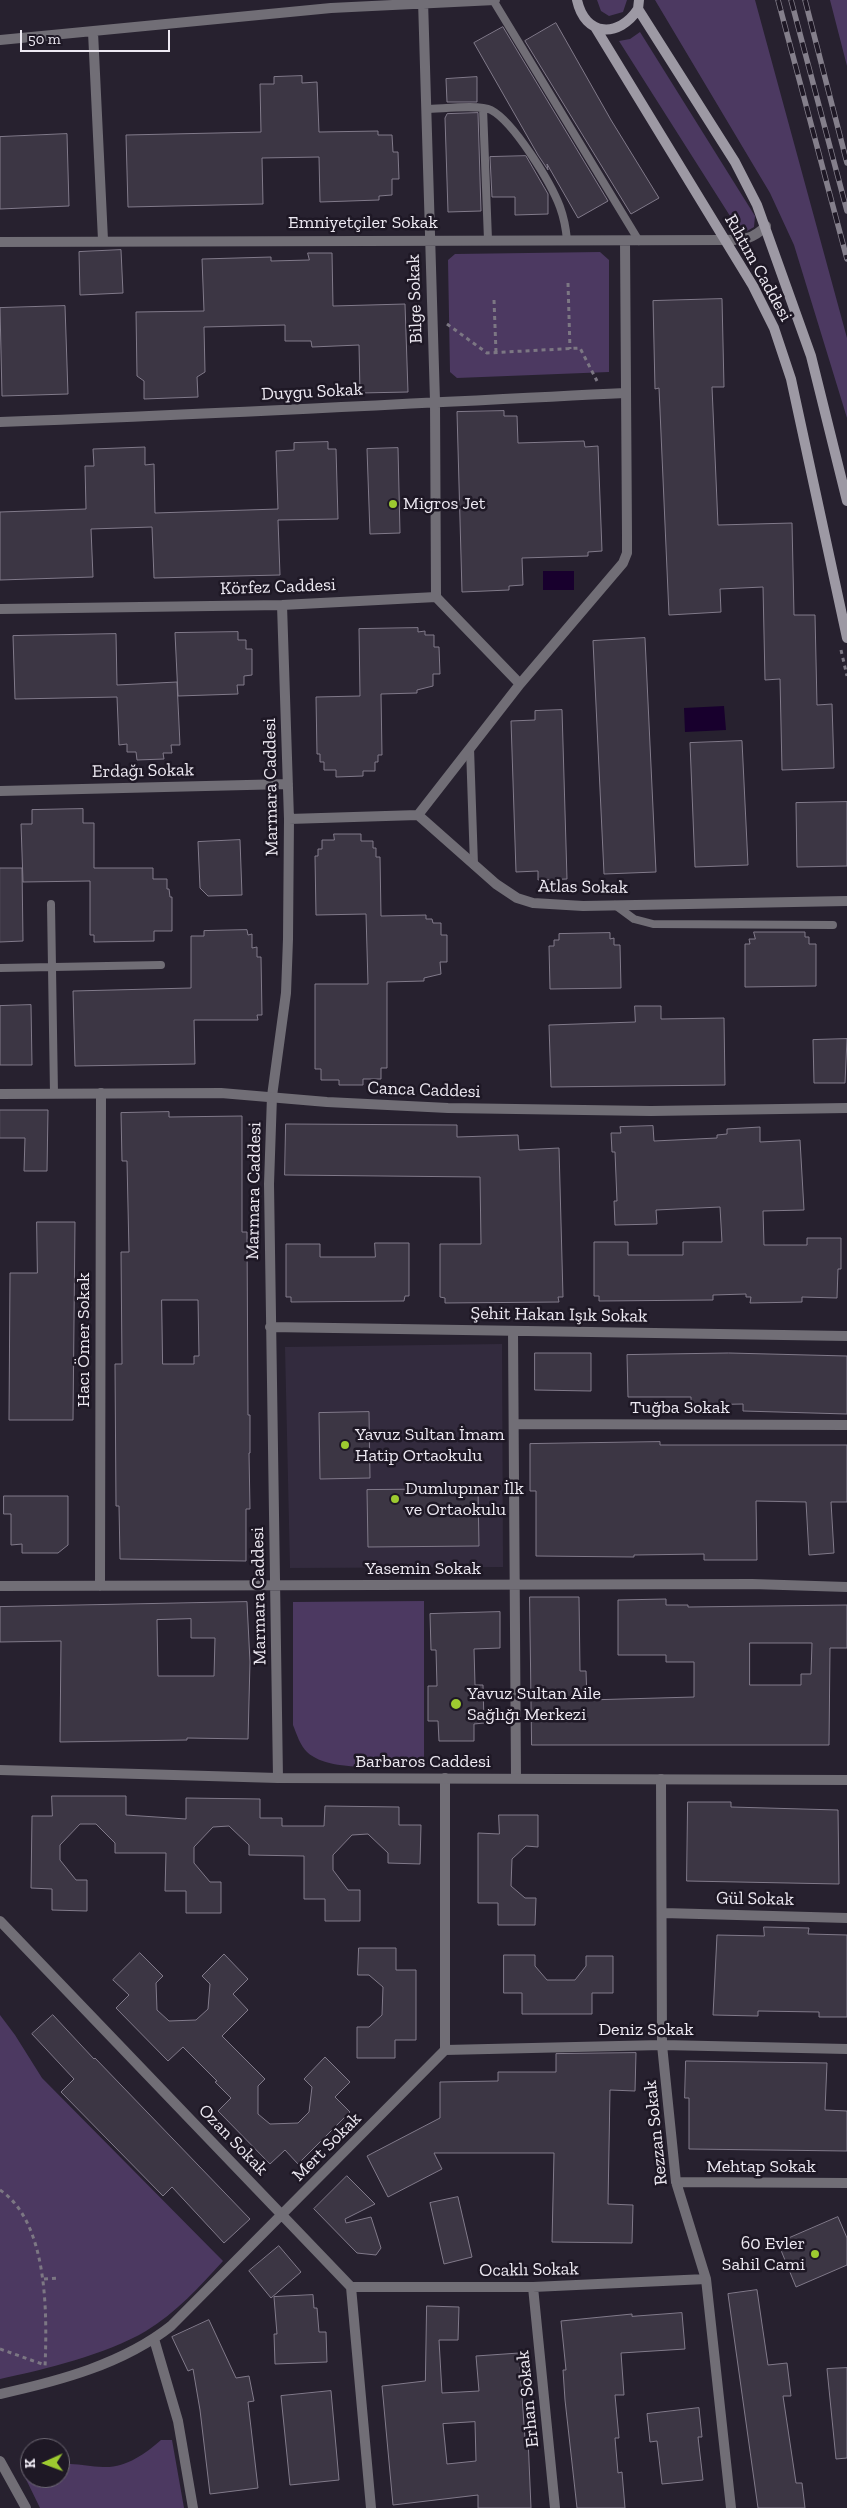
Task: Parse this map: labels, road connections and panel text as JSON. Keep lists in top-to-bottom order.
{
  "streets": {
    "main road": ["Rıhtım Caddesi"],
    "street": [
      "Emniyetçiler Sokak",
      "Bilge Sokak",
      "Duygu Sokak",
      "Körfez Caddesi",
      "Erdağı Sokak",
      "Marmara Caddesi",
      "Atlas Sokak",
      "Canca Caddesi",
      "Şehit Hakan Işık Sokak",
      "Hacı Ömer Sokak",
      "Tuğba Sokak",
      "Yasemin Sokak",
      "Barbaros Caddesi",
      "Gül Sokak",
      "Deniz Sokak",
      "Rezzan Sokak",
      "Ozan Sokak",
      "Mert Sokak",
      "Mehtap Sokak",
      "Ocaklı Sokak",
      "Erhan Sokak"
    ]
  },
  "crossings": [
    ["Emniyetçiler Sokak", "Rıhtım Caddesi"],
    ["Emniyetçiler Sokak", "Bilge Sokak"],
    ["Bilge Sokak", "Duygu Sokak"],
    ["Bilge Sokak", "Körfez Caddesi"],
    ["Körfez Caddesi", "Marmara Caddesi"],
    ["Erdağı Sokak", "Marmara Caddesi"],
    ["Marmara Caddesi", "Canca Caddesi"],
    ["Marmara Caddesi", "Şehit Hakan Işık Sokak"],
    ["Marmara Caddesi", "Yasemin Sokak"],
    ["Marmara Caddesi", "Barbaros Caddesi"],
    ["Canca Caddesi", "Hacı Ömer Sokak"],
    ["Hacı Ömer Sokak", "Yasemin Sokak"],
    ["Barbaros Caddesi", "Rezzan Sokak"],
    ["Gül Sokak", "Rezzan Sokak"],
    ["Deniz Sokak", "Rezzan Sokak"],
    ["Deniz Sokak", "Mert Sokak"],
    ["Rezzan Sokak", "Mehtap Sokak"],
    ["Rezzan Sokak", "Ocaklı Sokak"],
    ["Ozan Sokak", "Mert Sokak"],
    ["Ozan Sokak", "Ocaklı Sokak"],
    ["Ocaklı Sokak", "Erhan Sokak"]
  ],
  "places": [
    "Migros Jet",
    "Yavuz Sultan İmam Hatip Ortaokulu",
    "Dumlupınar İlk ve Ortaokulu",
    "Yavuz Sultan Aile Sağlığı Merkezi",
    "60 Evler Sahil Cami"
  ],
  "scale_bar": "50 m",
  "north": "left"
}
